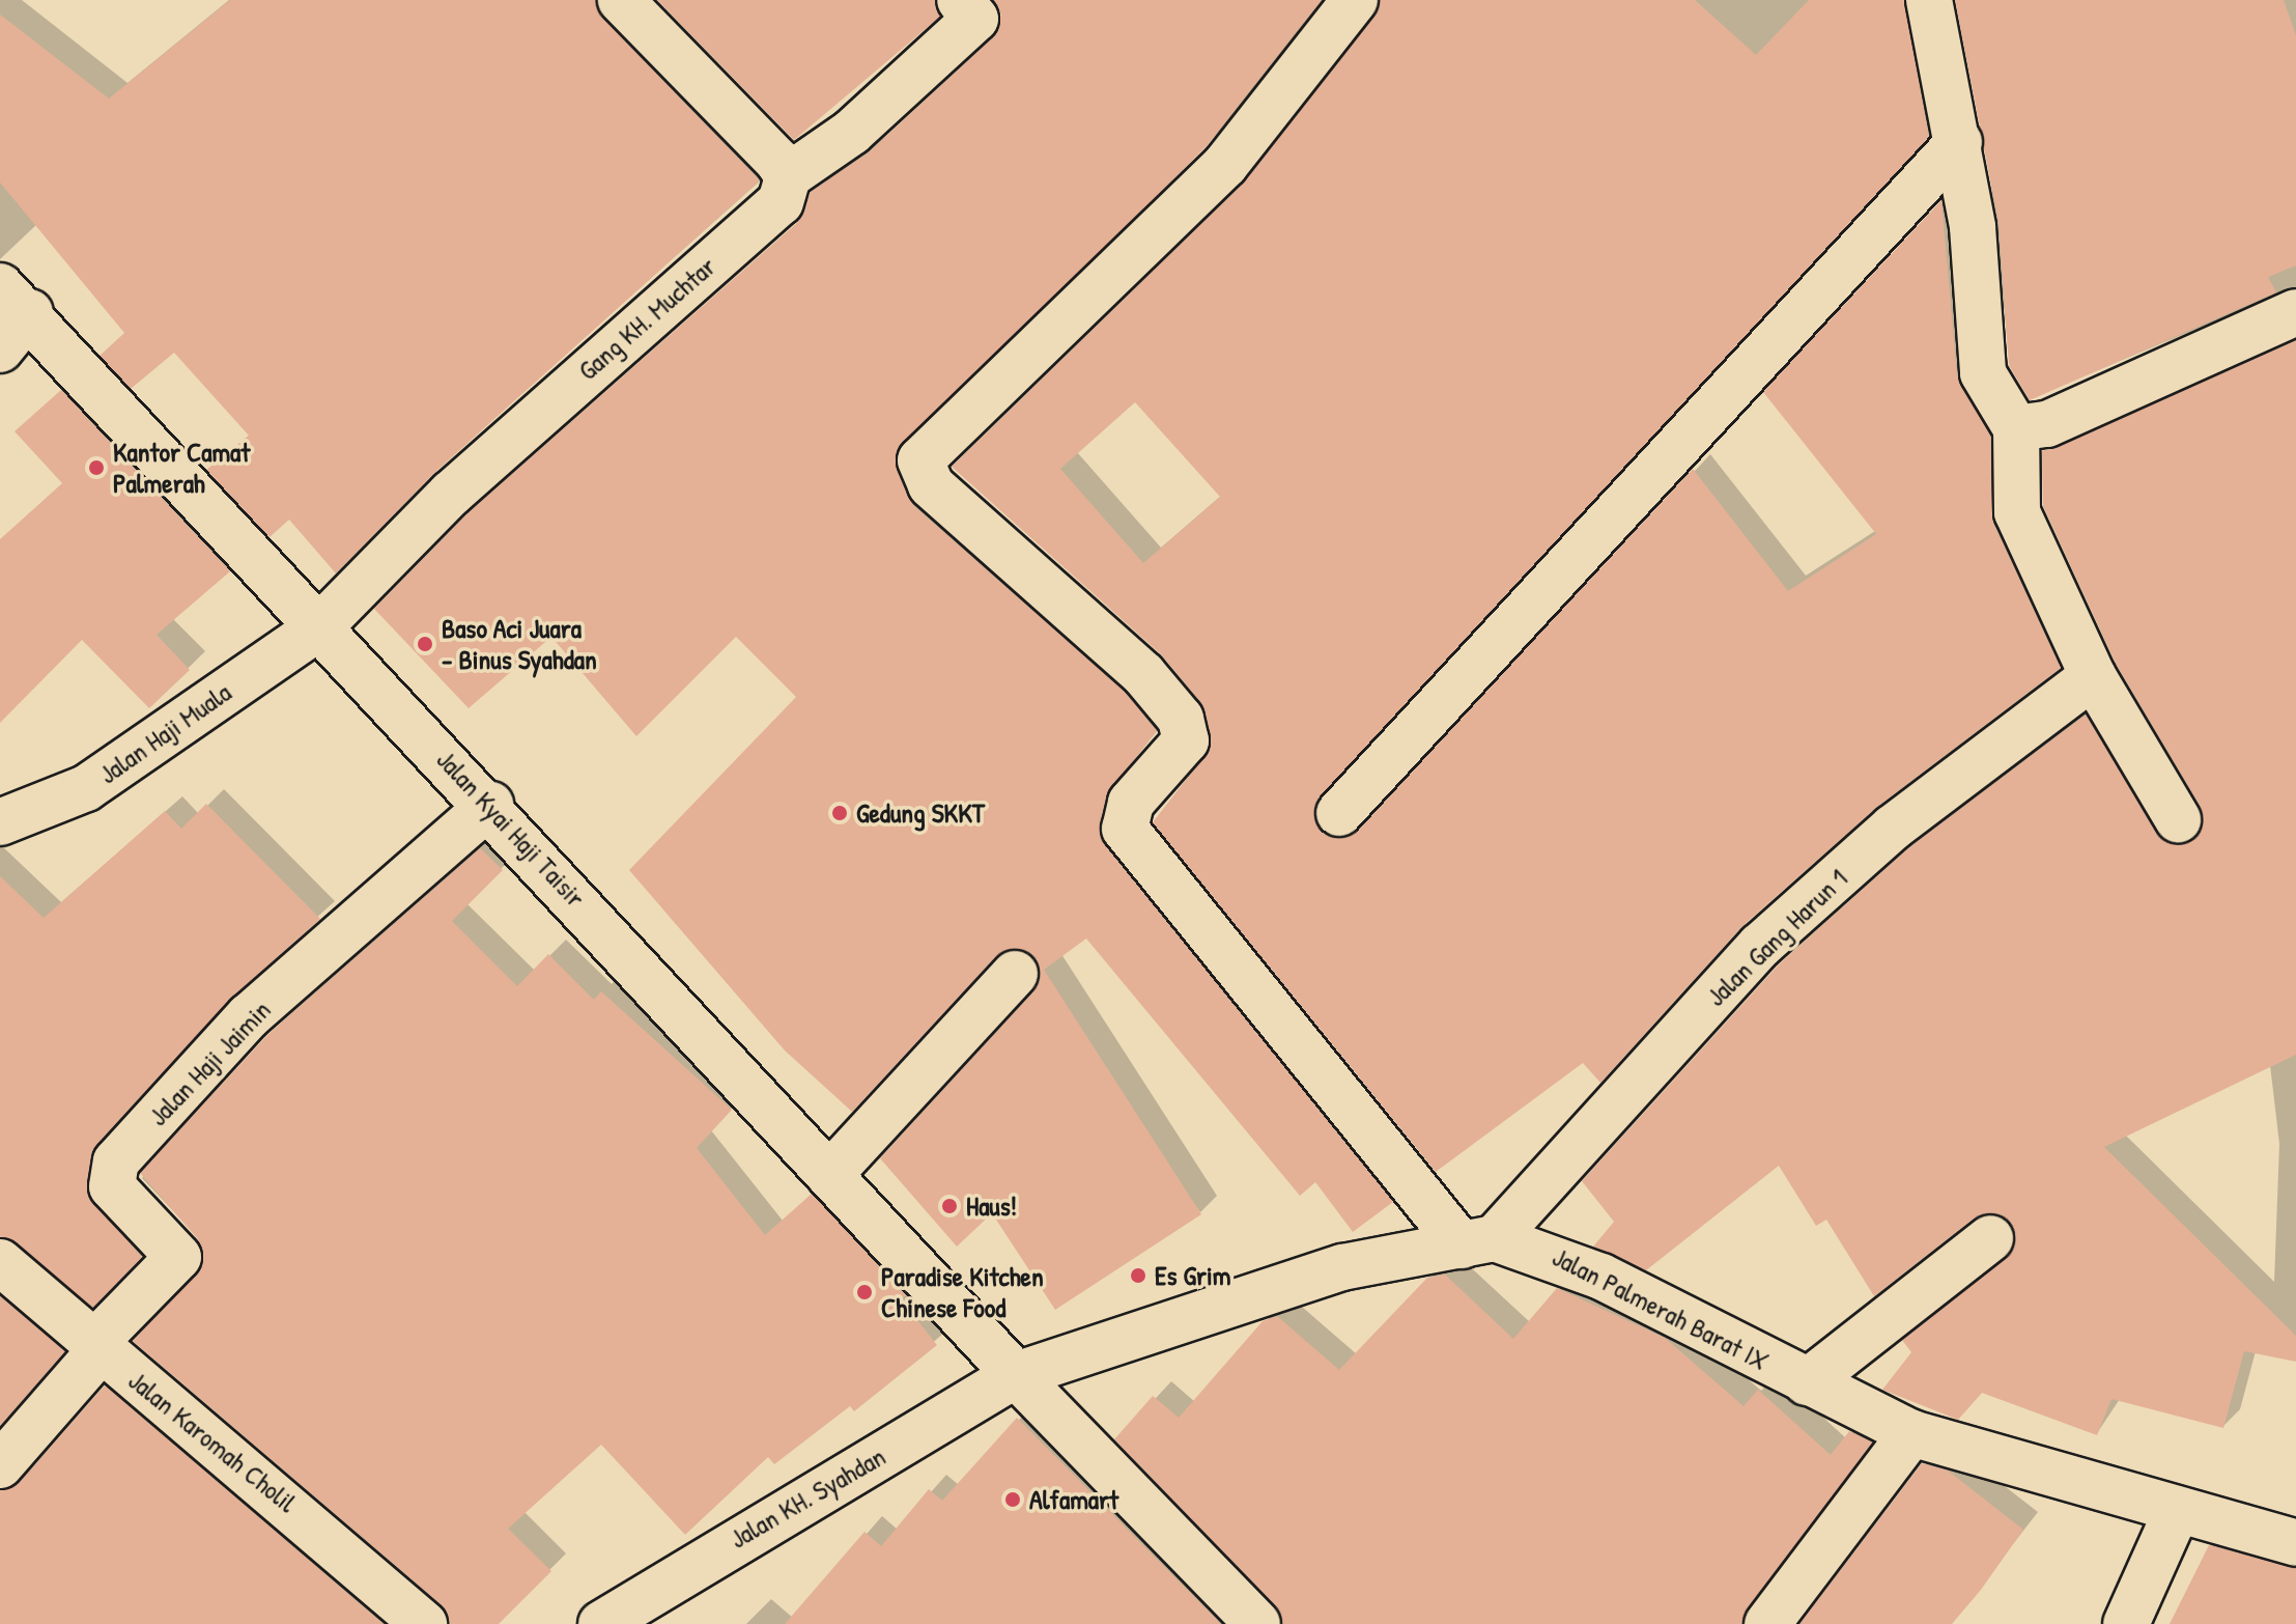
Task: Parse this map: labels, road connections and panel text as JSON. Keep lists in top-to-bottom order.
{
  "streets": {
    "street": [
      "Gang KH. Muchtar",
      "Jalan Haji Muala",
      "Jalan Kyai Haji Taisir",
      "Jalan Gang Harun 1",
      "Jalan Haji Jaimin",
      "Jalan Palmerah Barat IX",
      "Jalan Karomah Cholil",
      "Jalan KH. Syahdan"
    ]
  },
  "crossings": [
    ["Gang KH. Muchtar", "Jalan Haji Muala"],
    ["Gang KH. Muchtar", "Jalan Kyai Haji Taisir"],
    ["Jalan Haji Muala", "Jalan Kyai Haji Taisir"],
    ["Jalan Kyai Haji Taisir", "Jalan Haji Jaimin"],
    ["Jalan Kyai Haji Taisir", "Jalan Palmerah Barat IX"],
    ["Jalan Kyai Haji Taisir", "Jalan KH. Syahdan"],
    ["Jalan Gang Harun 1", "Jalan Palmerah Barat IX"],
    ["Jalan Haji Jaimin", "Jalan Karomah Cholil"],
    ["Jalan Palmerah Barat IX", "Jalan KH. Syahdan"]
  ],
  "places": [
    "Kantor Camat Palmerah",
    "Baso Aci Juara - Binus Syahdan",
    "Gedung SKKT",
    "Haus!",
    "Es Grim",
    "Paradise Kitchen Chinese Food",
    "Alfamart"
  ]
}
